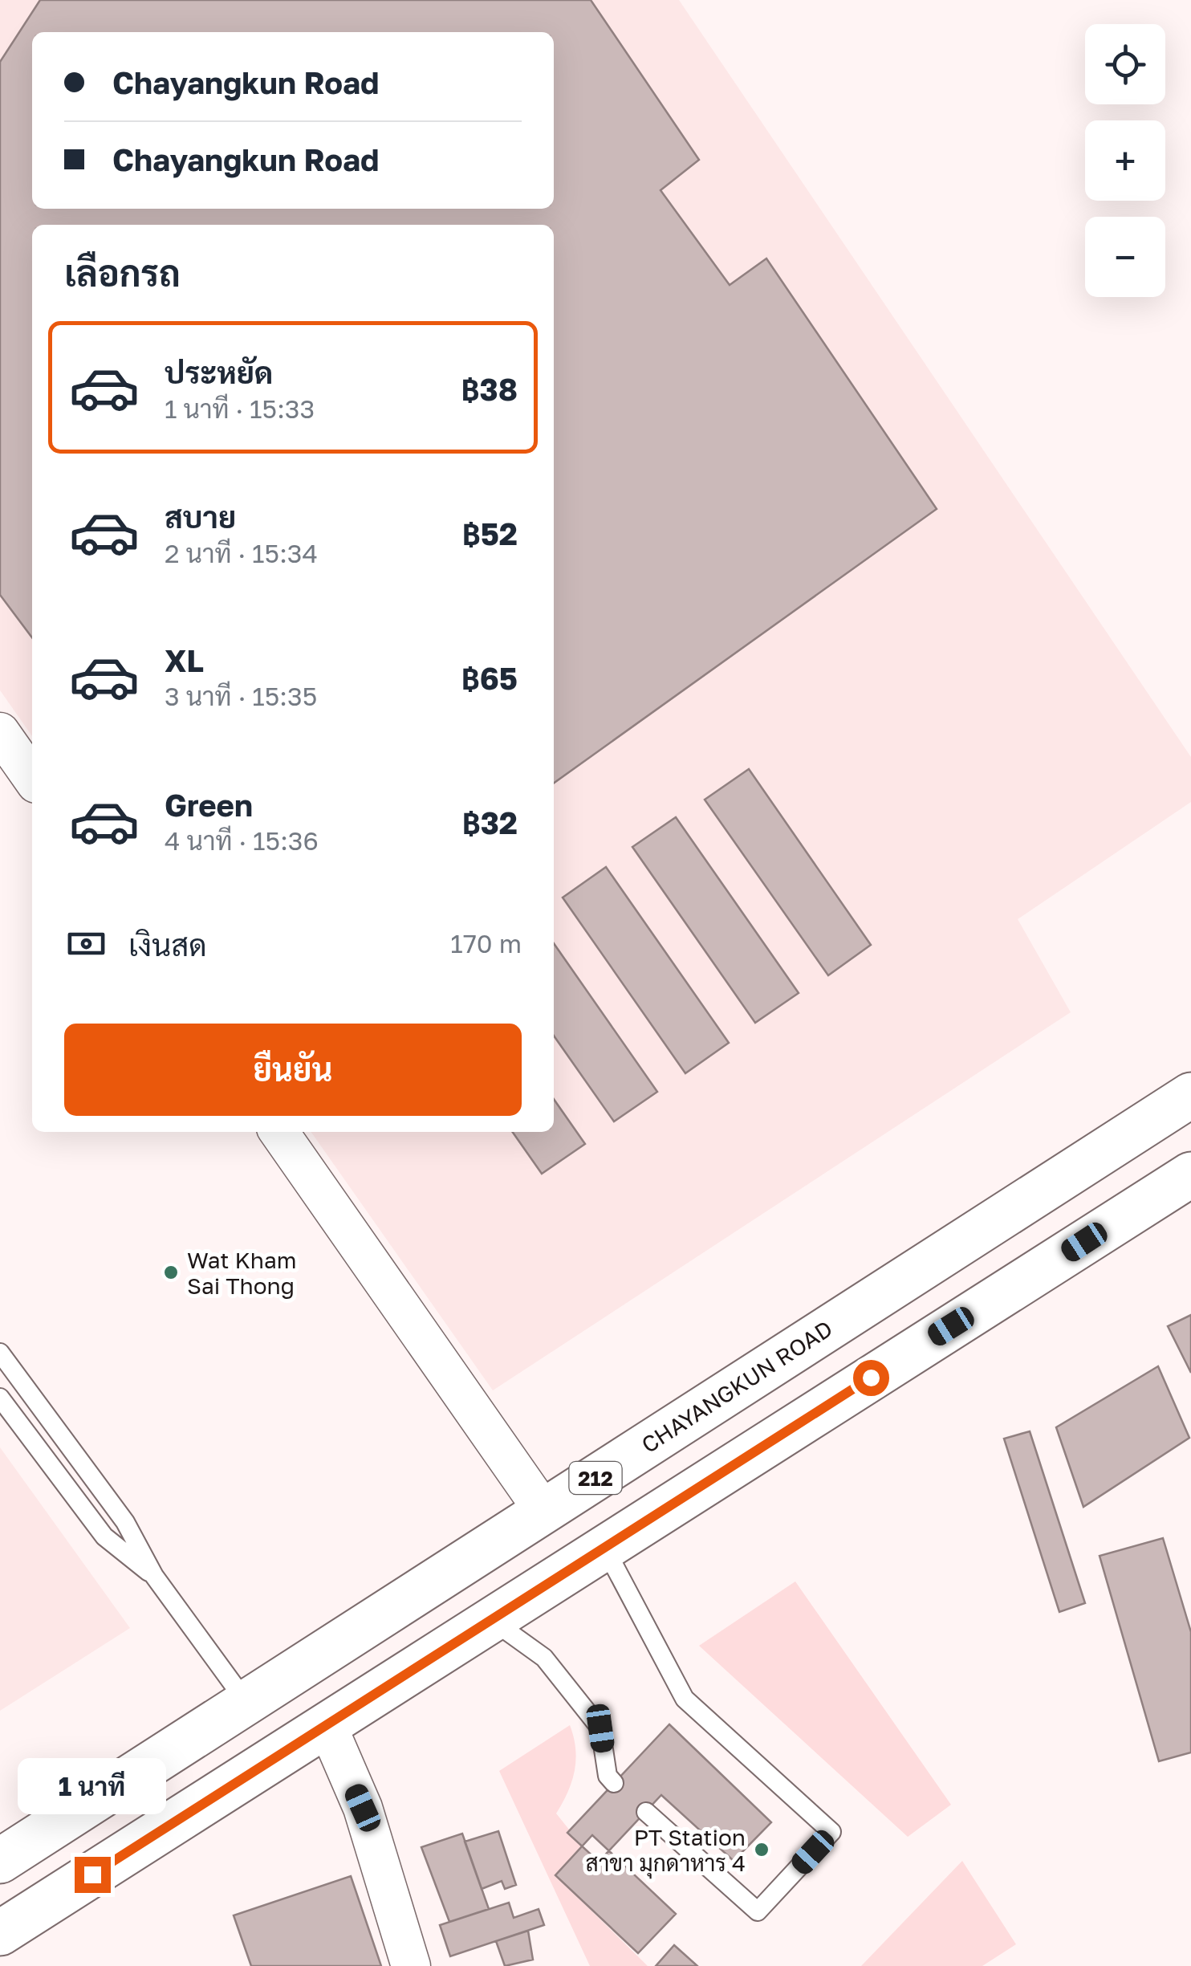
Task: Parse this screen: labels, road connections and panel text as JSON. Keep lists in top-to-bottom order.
{
  "streets": {
    "main road": ["CHAYANGKUN ROAD", "212"]
  },
  "places": ["Wat Kham Sai Thong", "PT Station สาขา มุกดาหาร 4"],
  "page": {
    "map_buttons": ["+", "−"],
    "banner": ["Chayangkun Road", "Chayangkun Road"],
    "heading": "เลือกรถ",
    "list": [
      {
        "name": "ประหยัด",
        "note": "1 นาที · 15:33",
        "value": "฿38"
      },
      {
        "name": "สบาย",
        "note": "2 นาที · 15:34",
        "value": "฿52"
      },
      {
        "name": "XL",
        "note": "3 นาที · 15:35",
        "value": "฿65"
      },
      {
        "name": "Green",
        "note": "4 นาที · 15:36",
        "value": "฿32"
      }
    ],
    "pay": ["เงินสด", "170 m"],
    "buttons": "ยืนยัน",
    "bubble": "1 นาที"
  }
}
